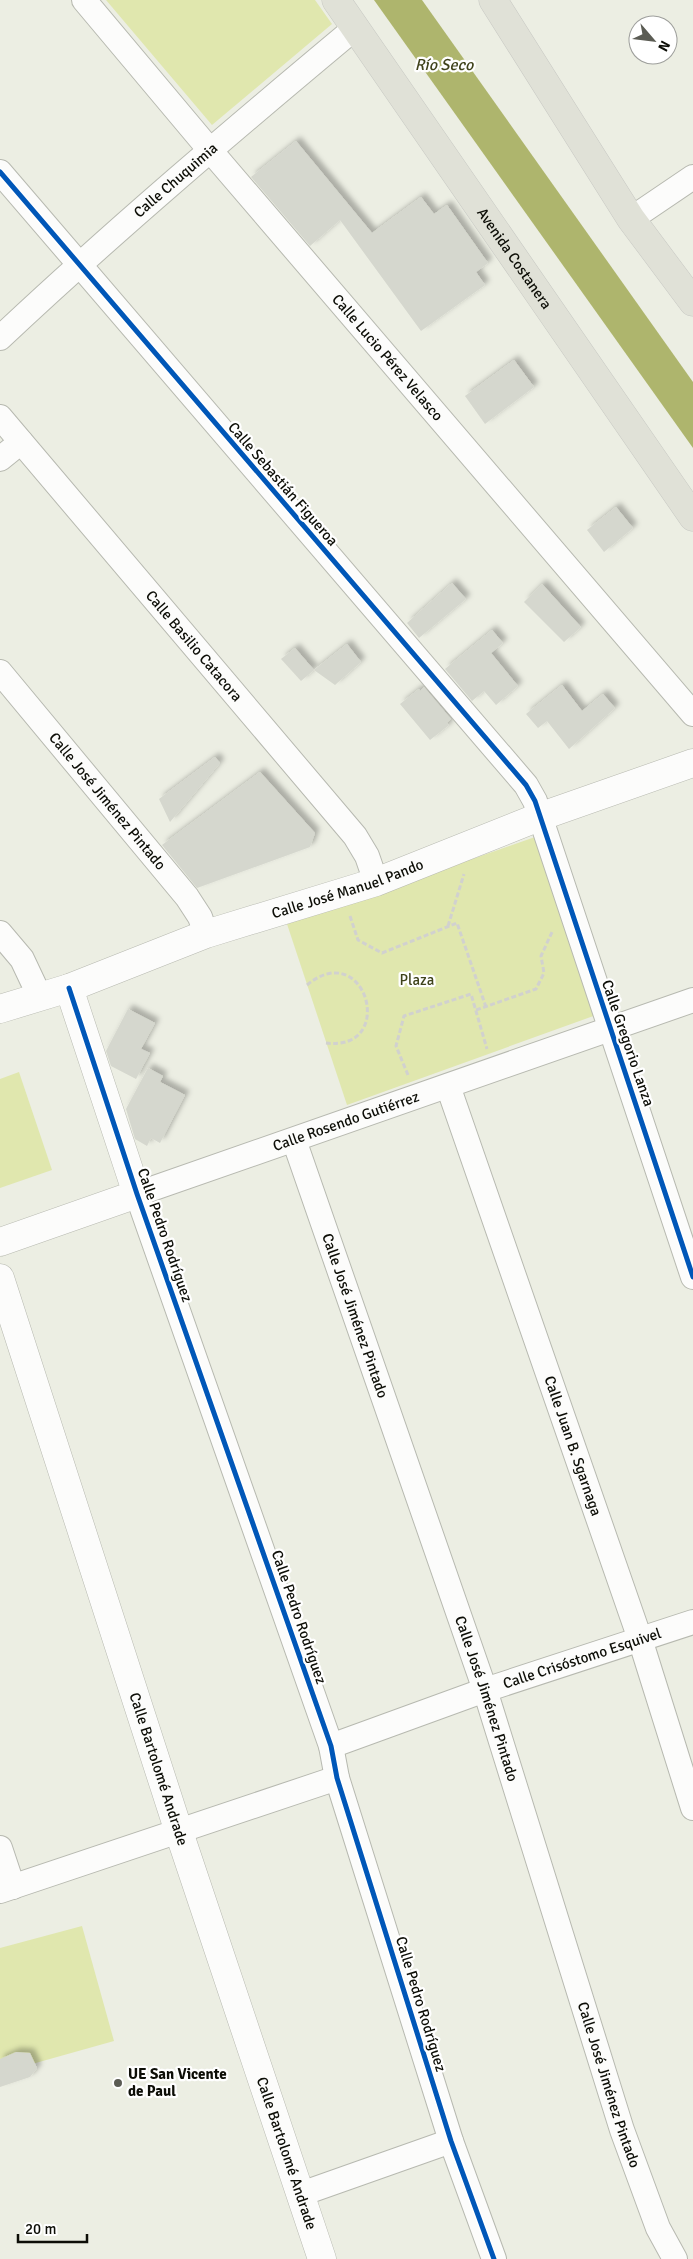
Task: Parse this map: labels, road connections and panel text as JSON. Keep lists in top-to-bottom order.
{
  "streets": {
    "main road": ["Avenida Costanera"],
    "street": [
      "Calle Chuquimia",
      "Calle Lucio Pérez Velasco",
      "Calle Sebastián Figueroa",
      "Calle Basilio Catacora",
      "Calle José Jiménez Pintado",
      "Calle José Manuel Pando",
      "Calle Gregorio Lanza",
      "Calle Rosendo Gutiérrez",
      "Calle Pedro Rodríguez",
      "Calle Juan B. Sgarnaga",
      "Calle Crisóstomo Esquivel",
      "Calle Bartolomé Andrade"
    ]
  },
  "crossings": [
    ["Calle Chuquimia", "Avenida Costanera"],
    ["Calle Chuquimia", "Calle Lucio Pérez Velasco"],
    ["Calle Chuquimia", "Calle Sebastián Figueroa"],
    ["Calle Sebastián Figueroa", "Calle José Manuel Pando"],
    ["Calle Sebastián Figueroa", "Calle Gregorio Lanza"],
    ["Calle Basilio Catacora", "Calle José Manuel Pando"],
    ["Calle José Jiménez Pintado", "Calle José Manuel Pando"],
    ["Calle José Jiménez Pintado", "Calle Rosendo Gutiérrez"],
    ["Calle José Jiménez Pintado", "Calle Crisóstomo Esquivel"],
    ["Calle José Manuel Pando", "Calle Gregorio Lanza"],
    ["Calle José Manuel Pando", "Calle Pedro Rodríguez"],
    ["Calle Gregorio Lanza", "Calle Rosendo Gutiérrez"],
    ["Calle Rosendo Gutiérrez", "Calle Pedro Rodríguez"],
    ["Calle Rosendo Gutiérrez", "Calle Juan B. Sgarnaga"],
    ["Calle Pedro Rodríguez", "Calle Crisóstomo Esquivel"],
    ["Calle Juan B. Sgarnaga", "Calle Crisóstomo Esquivel"]
  ],
  "water": ["Río Seco"],
  "parks": ["Plaza"],
  "places": ["UE San Vicente de Paul"],
  "scale_bar": "20 m",
  "north": "bottom right"
}
